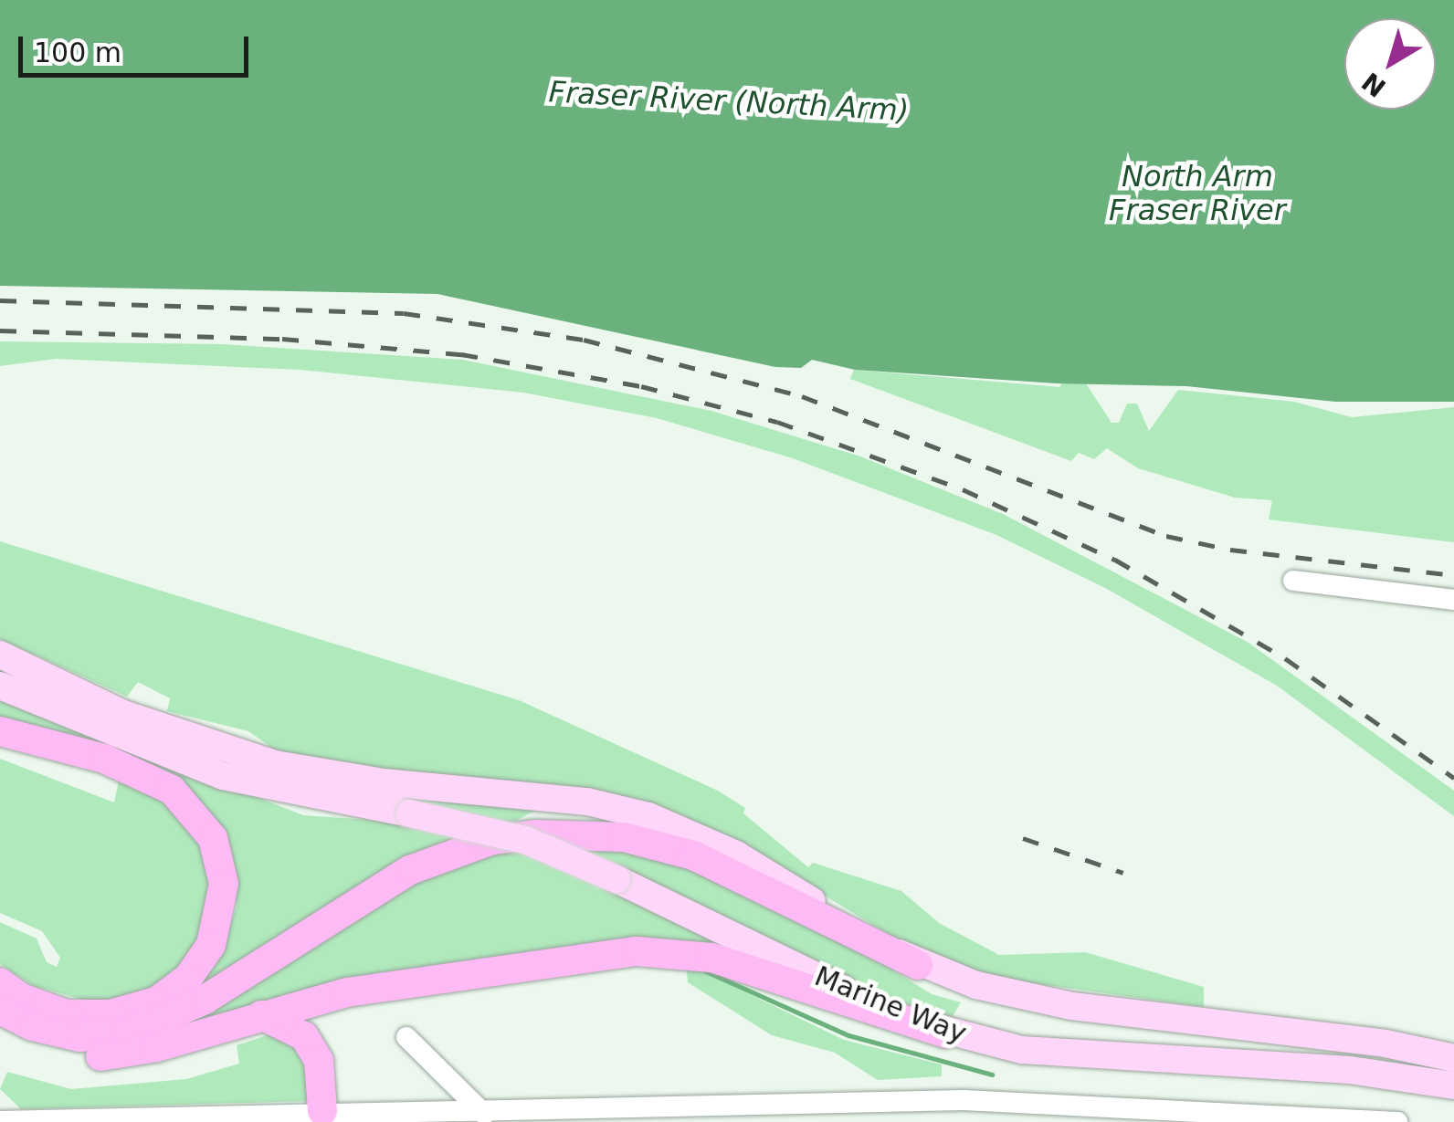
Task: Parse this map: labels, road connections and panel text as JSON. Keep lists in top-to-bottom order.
{
  "streets": {
    "main road": ["Marine Way"]
  },
  "water": ["Fraser River (North Arm)", "North Arm Fraser River"],
  "scale_bar": "100 m",
  "north": "bottom left"
}
